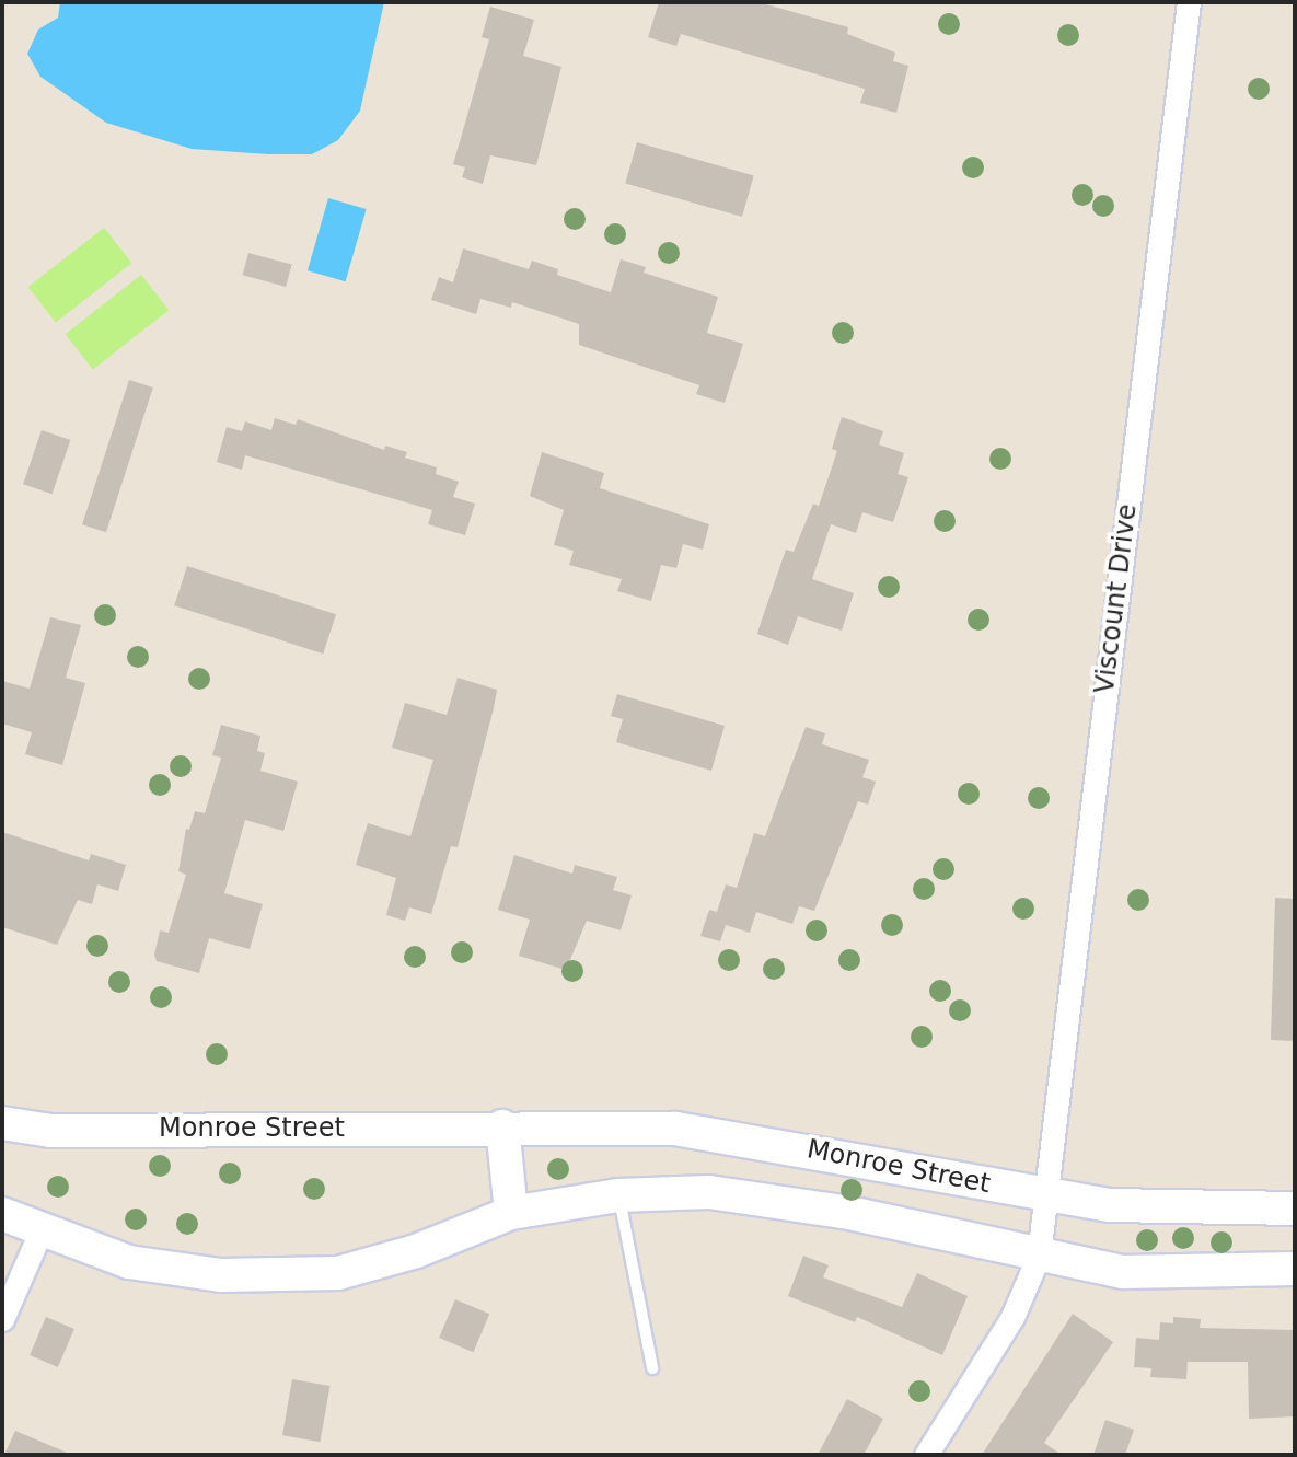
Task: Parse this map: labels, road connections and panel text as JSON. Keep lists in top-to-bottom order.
{
  "streets": {
    "street": ["Viscount Drive", "Monroe Street"]
  },
  "crossings": [
    ["Viscount Drive", "Monroe Street"]
  ]
}
